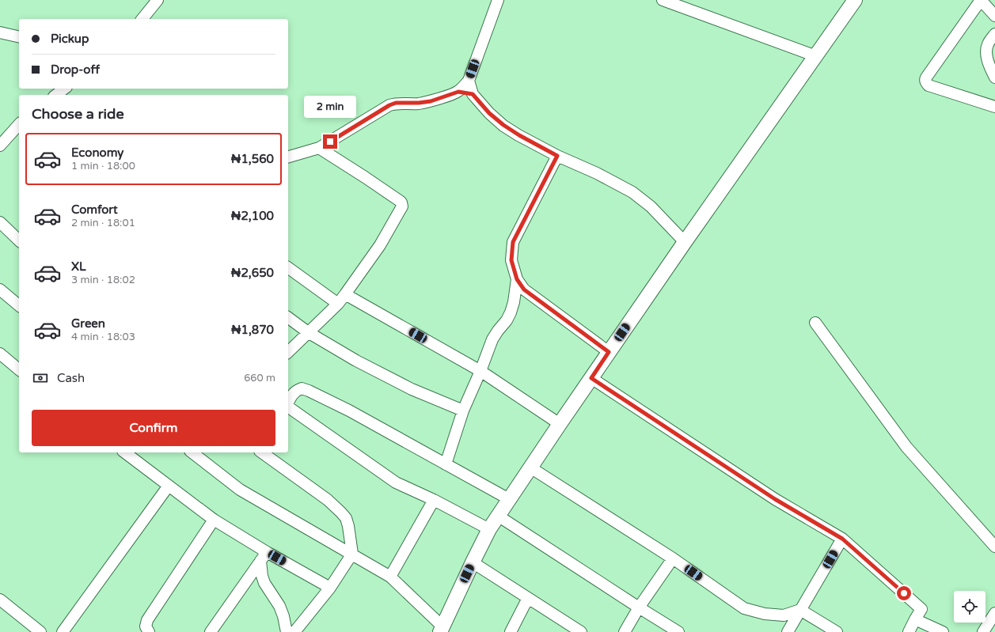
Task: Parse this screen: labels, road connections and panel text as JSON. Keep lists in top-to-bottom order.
{
  "page": {
    "banner": ["Pickup", "Drop-off"],
    "heading": "Choose a ride",
    "bubble": "2 min",
    "list": [
      {
        "name": "Economy",
        "note": "1 min · 18:00",
        "value": "₦1,560"
      },
      {
        "name": "Comfort",
        "note": "2 min · 18:01",
        "value": "₦2,100"
      },
      {
        "name": "XL",
        "note": "3 min · 18:02",
        "value": "₦2,650"
      },
      {
        "name": "Green",
        "note": "4 min · 18:03",
        "value": "₦1,870"
      }
    ],
    "pay": ["Cash", "660 m"],
    "buttons": "Confirm"
  }
}
